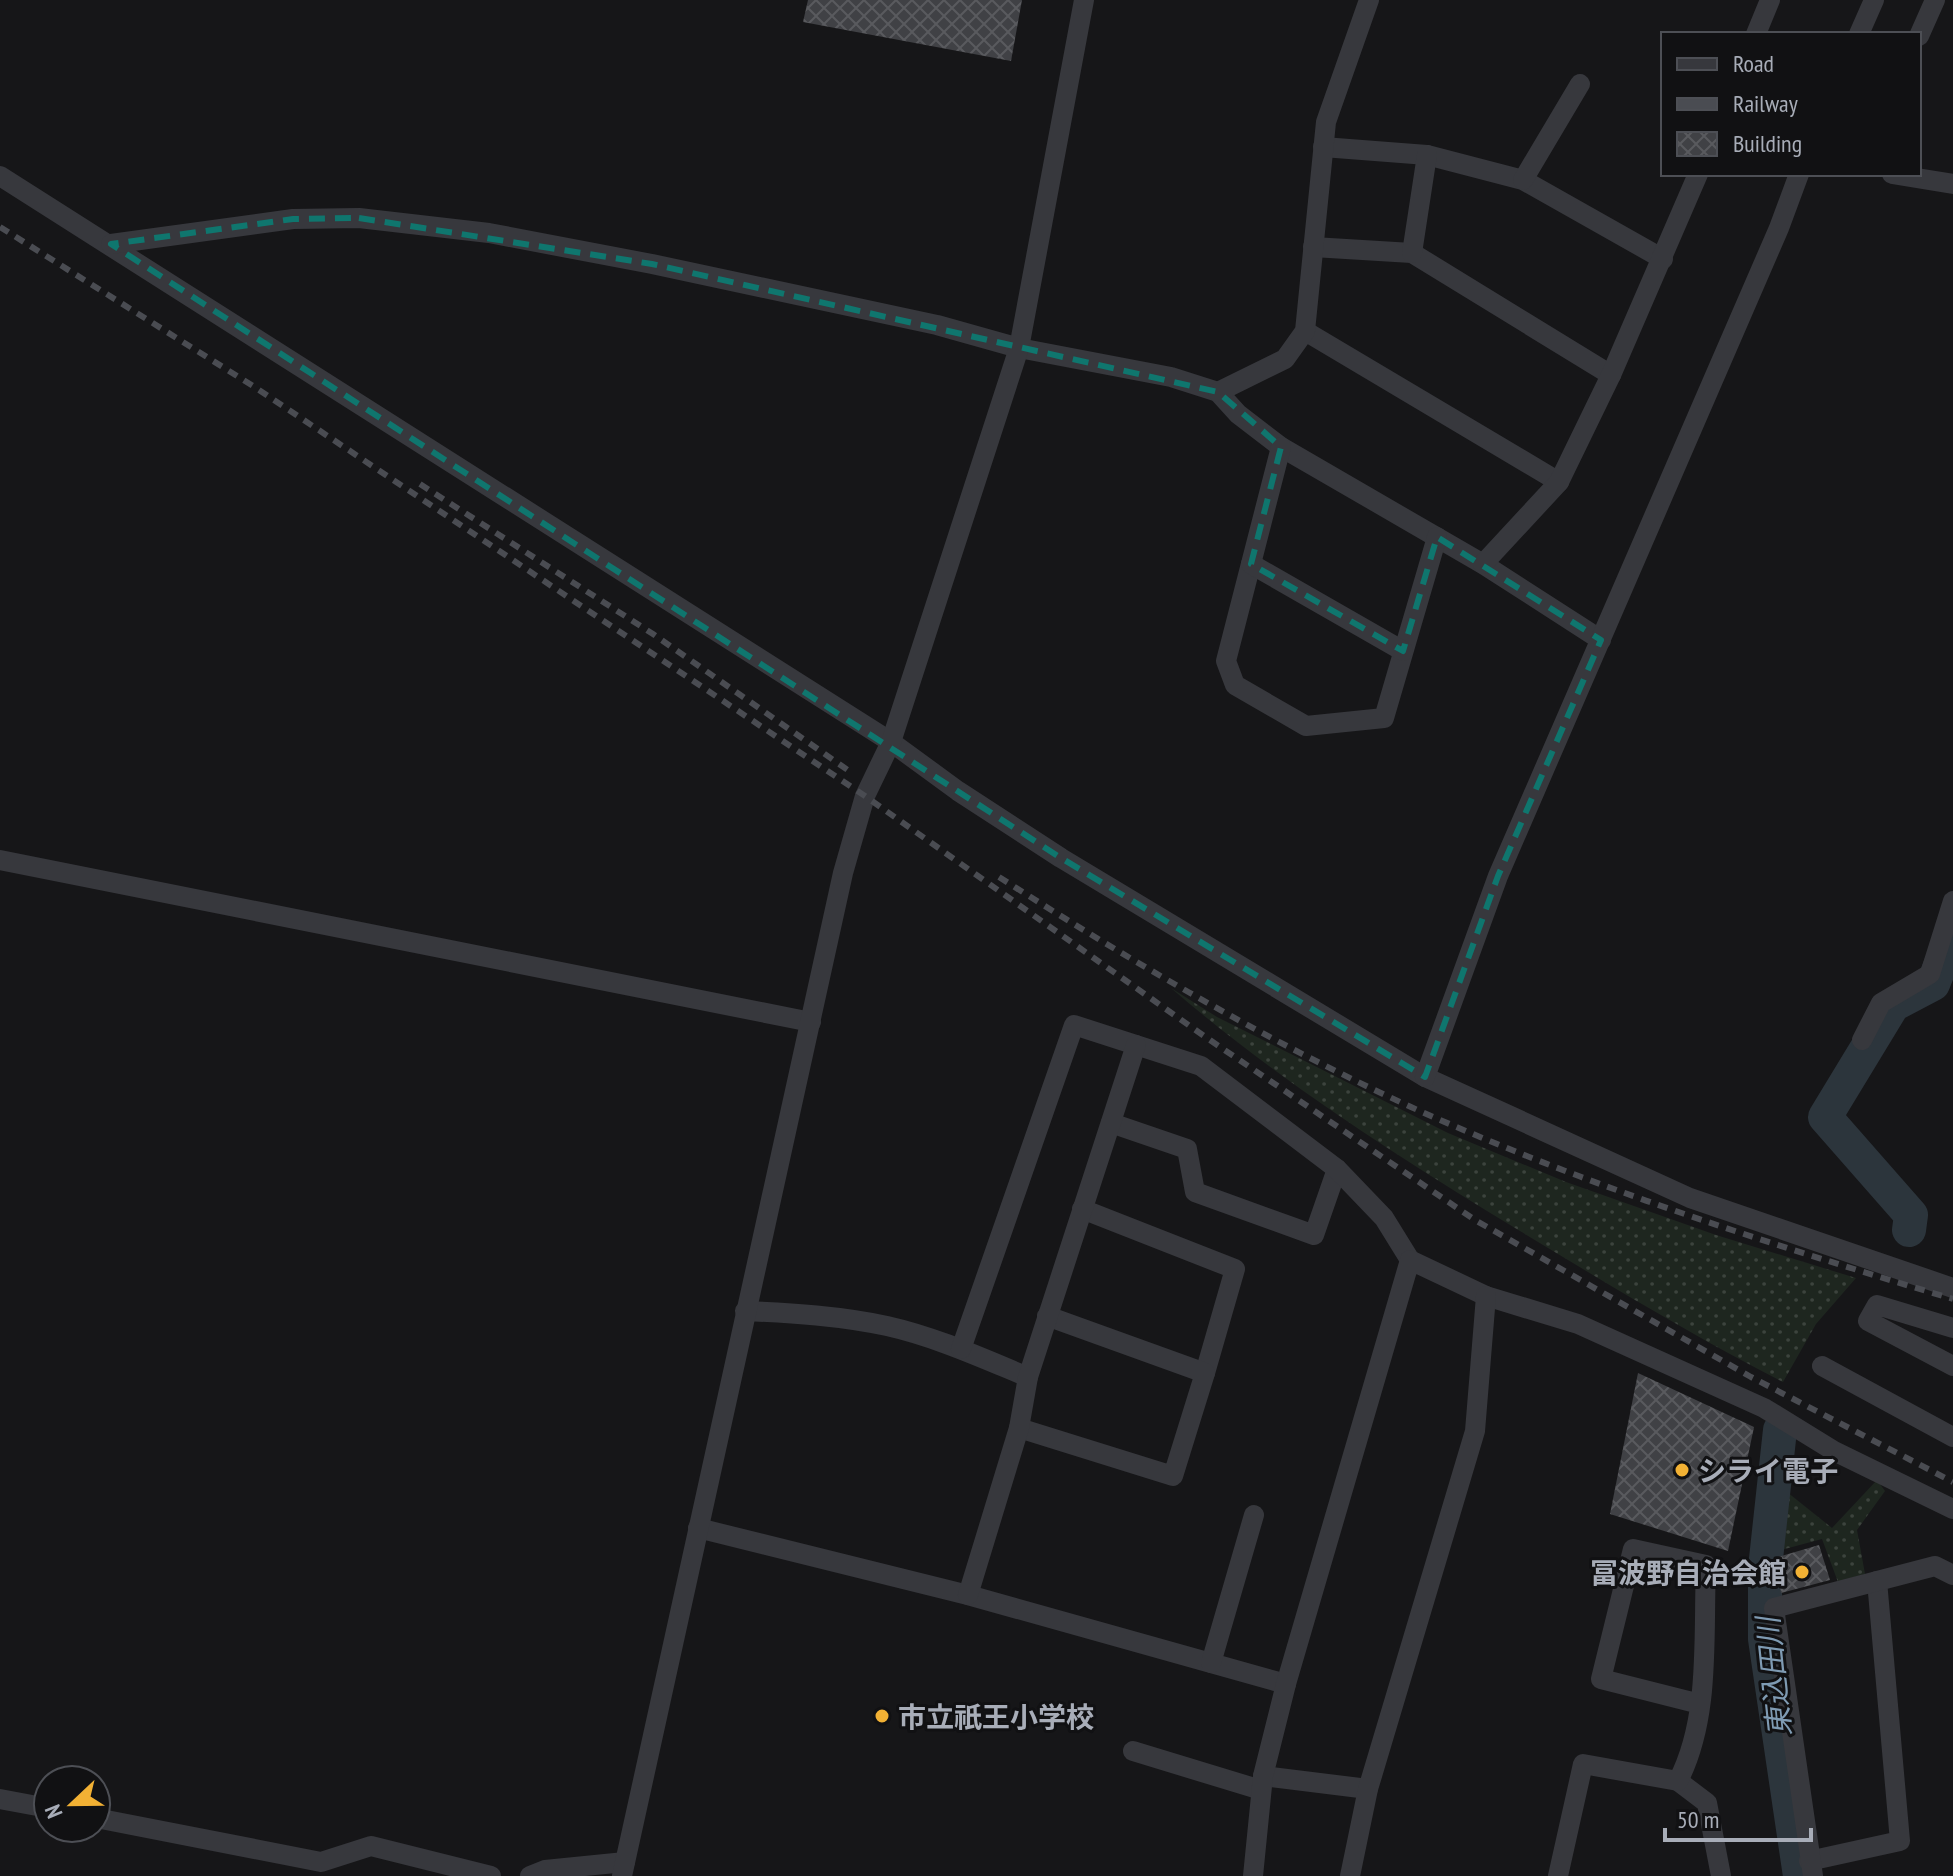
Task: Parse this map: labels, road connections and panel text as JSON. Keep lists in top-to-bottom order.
{
  "water": ["東込田川"],
  "places": ["シライ電子", "冨波野自治会館", "市立祇王小学校"],
  "legend": ["Road", "Railway", "Building"],
  "scale_bar": "50 m",
  "north": "left"
}
